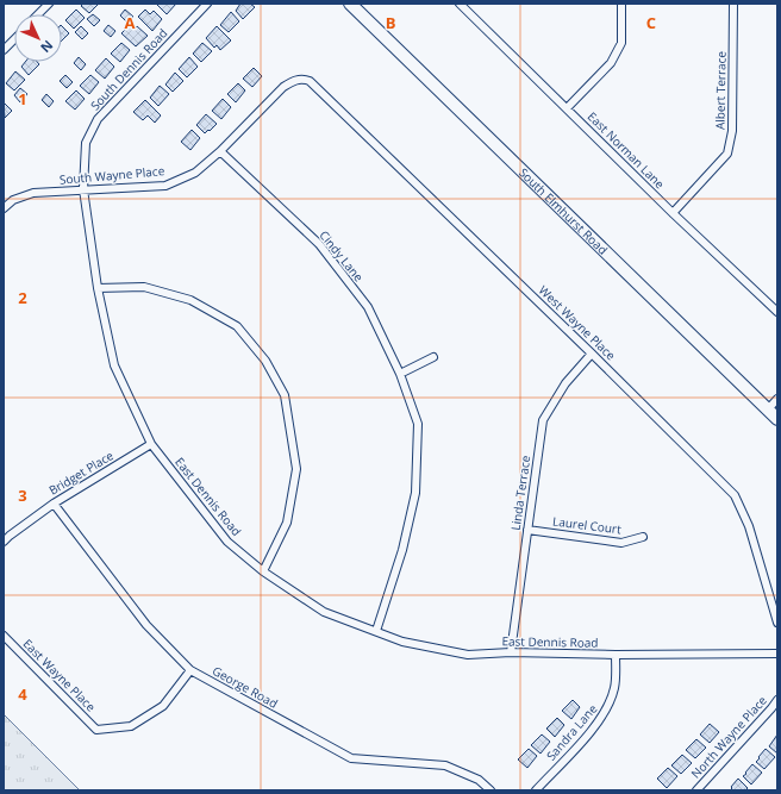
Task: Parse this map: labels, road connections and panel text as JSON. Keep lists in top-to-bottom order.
{
  "streets": {
    "main road": ["South Elmhurst Road"],
    "street": [
      "South Dennis Road",
      "Albert Terrace",
      "East Norman Lane",
      "South Wayne Place",
      "Cindy Lane",
      "West Wayne Place",
      "Bridget Place",
      "Linda Terrace",
      "East Dennis Road",
      "Laurel Court",
      "East Wayne Place",
      "George Road",
      "Sandra Lane",
      "North Wayne Place"
    ]
  },
  "crossings": [
    ["South Dennis Road", "South Wayne Place"],
    ["South Dennis Road", "East Dennis Road"],
    ["Albert Terrace", "East Norman Lane"],
    ["South Wayne Place", "Cindy Lane"],
    ["South Wayne Place", "West Wayne Place"],
    ["South Wayne Place", "East Dennis Road"],
    ["Cindy Lane", "East Dennis Road"],
    ["West Wayne Place", "Linda Terrace"],
    ["Bridget Place", "East Dennis Road"],
    ["Bridget Place", "George Road"],
    ["Linda Terrace", "East Dennis Road"],
    ["Linda Terrace", "Laurel Court"],
    ["East Dennis Road", "Sandra Lane"],
    ["East Wayne Place", "George Road"]
  ],
  "north": "bottom right",
  "grid": {
    "columns": ["A", "B", "C"],
    "rows": [
      "1",
      "2",
      "3",
      "4"
    ]
  }
}
